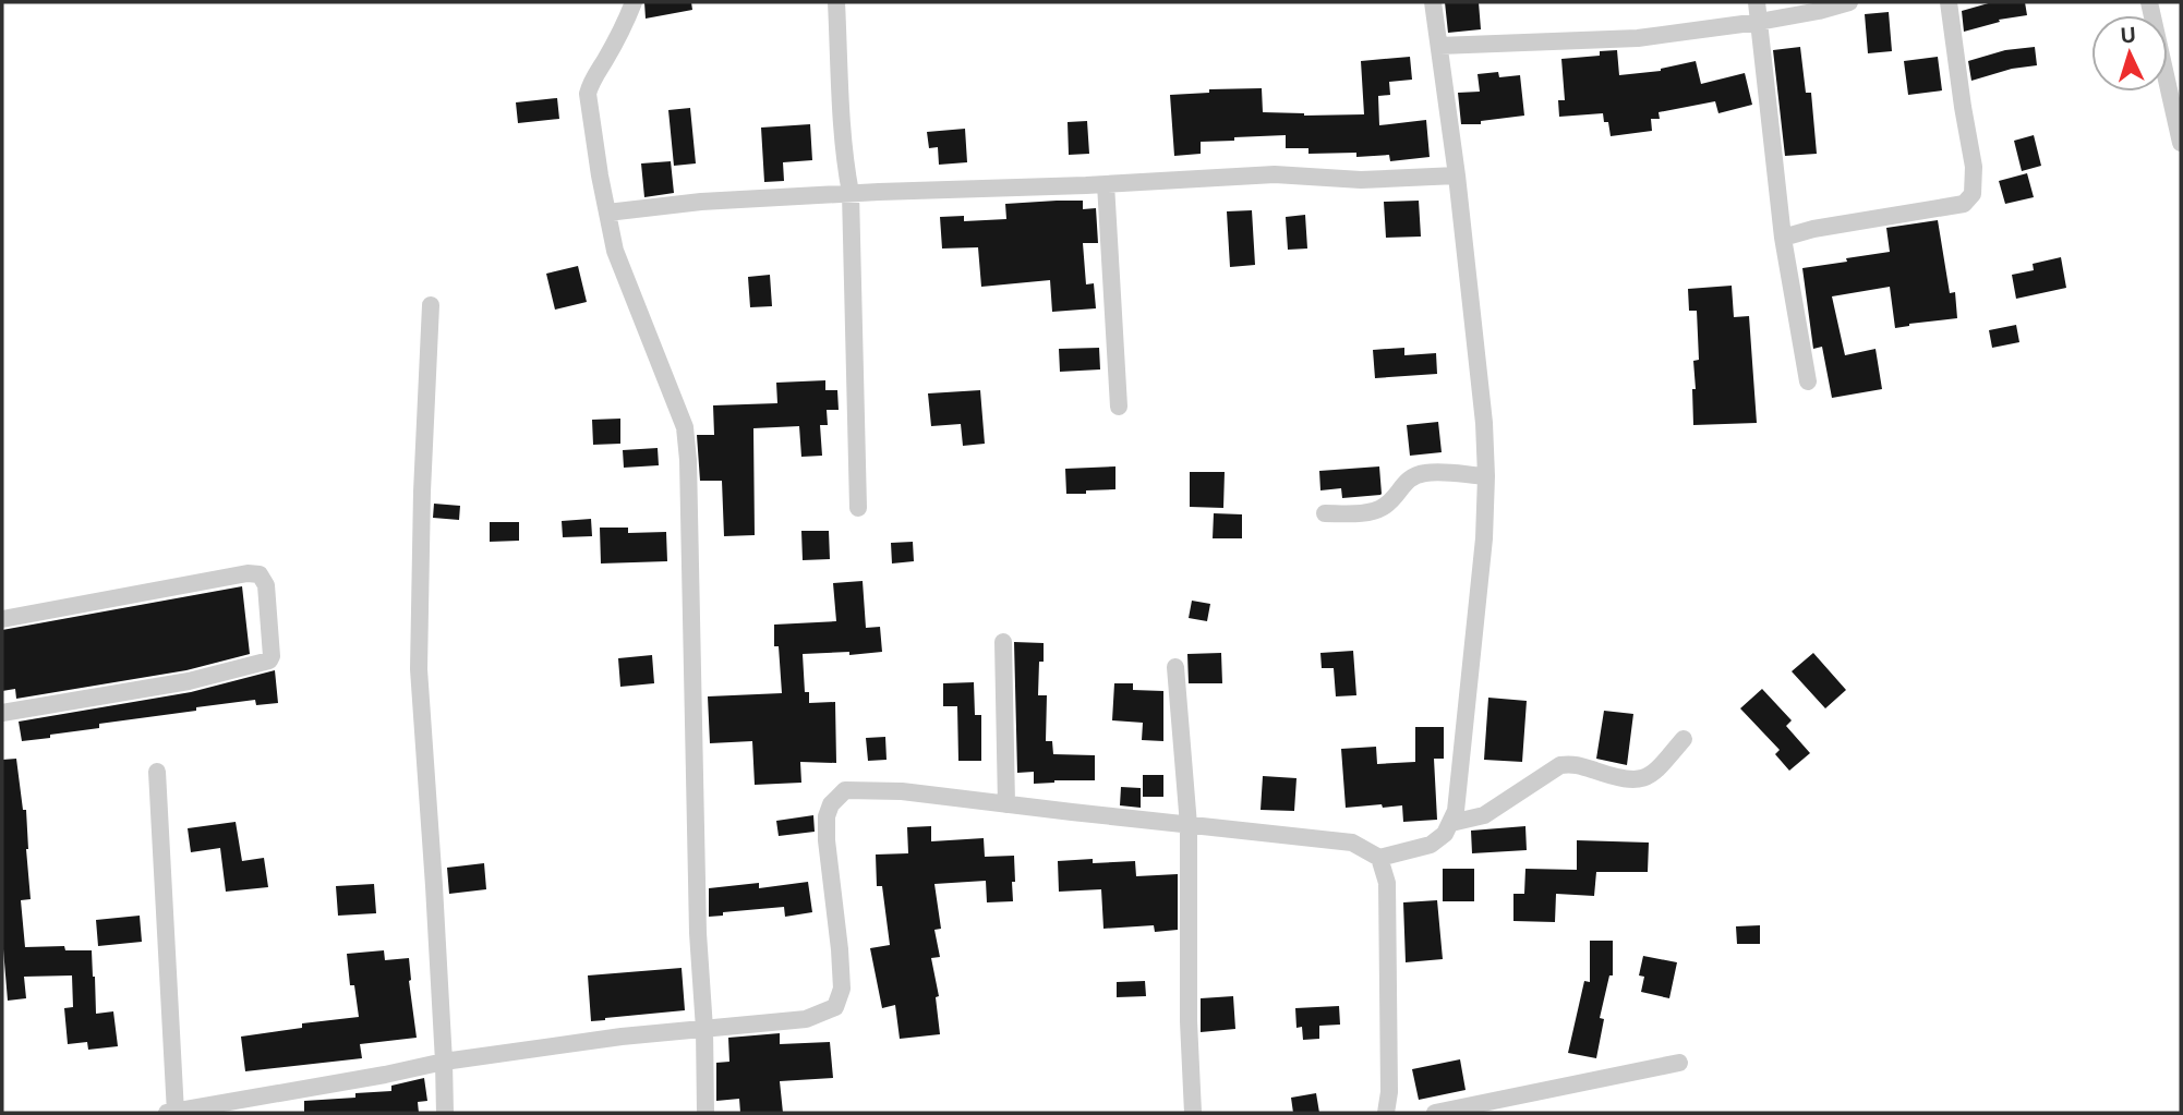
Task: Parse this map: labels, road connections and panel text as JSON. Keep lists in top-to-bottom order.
{
  "north": "top"
}
